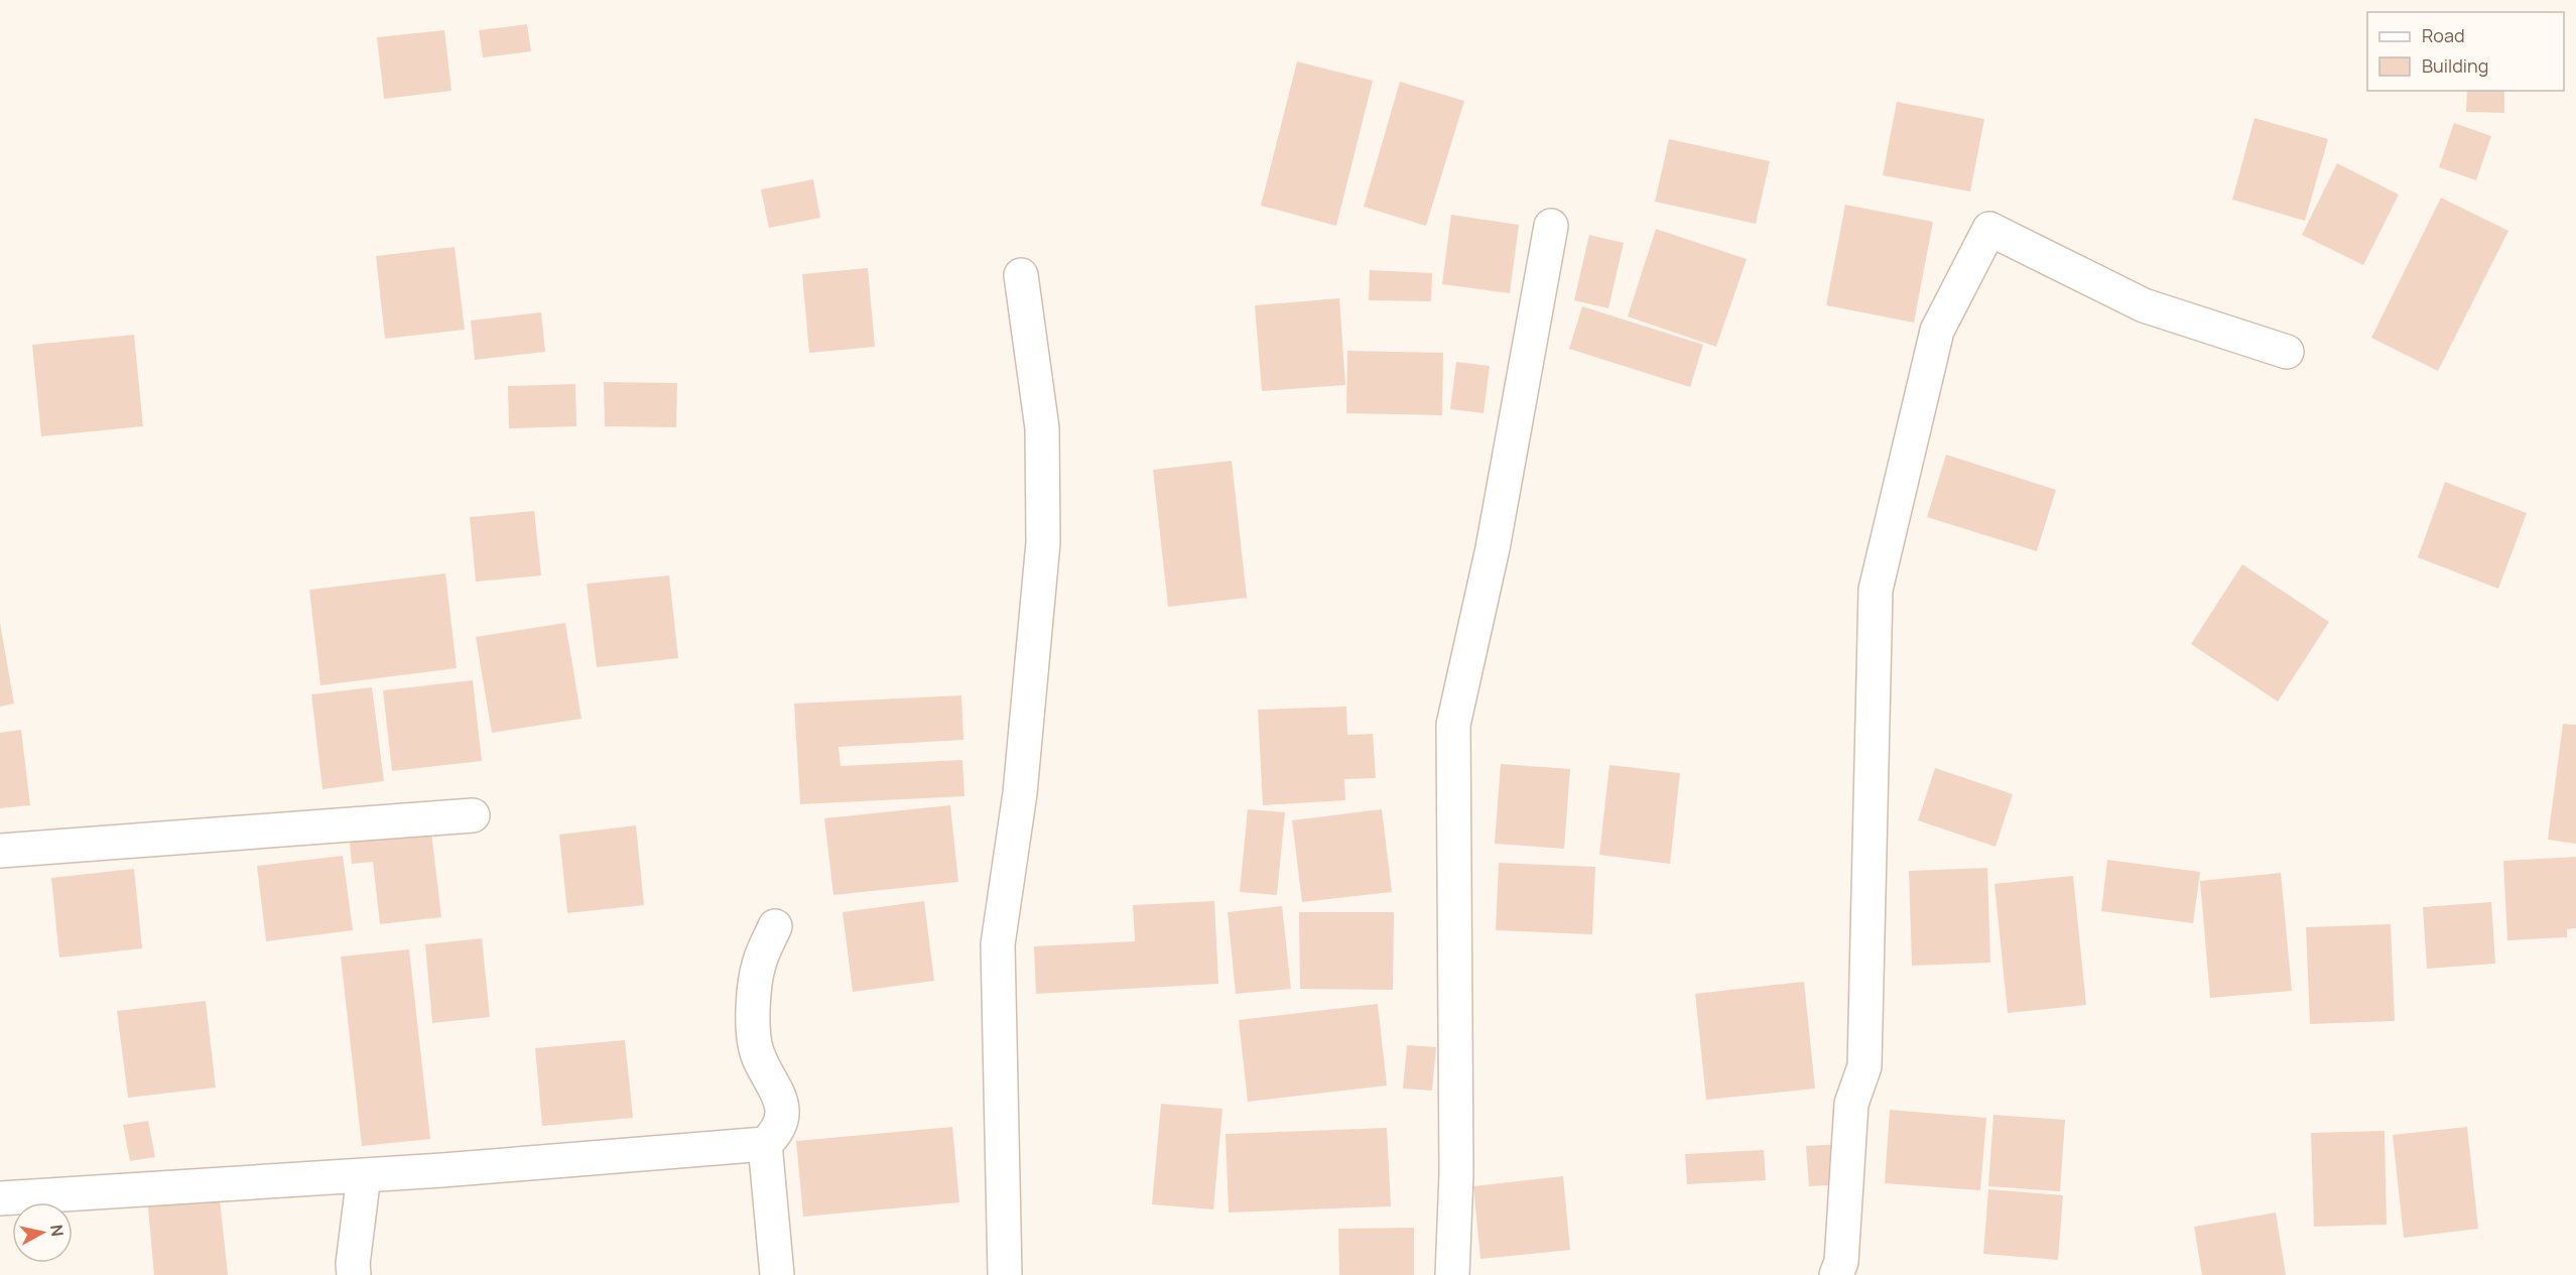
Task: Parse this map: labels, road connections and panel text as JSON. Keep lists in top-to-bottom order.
{
  "legend": ["Road", "Building"],
  "north": "right"
}
